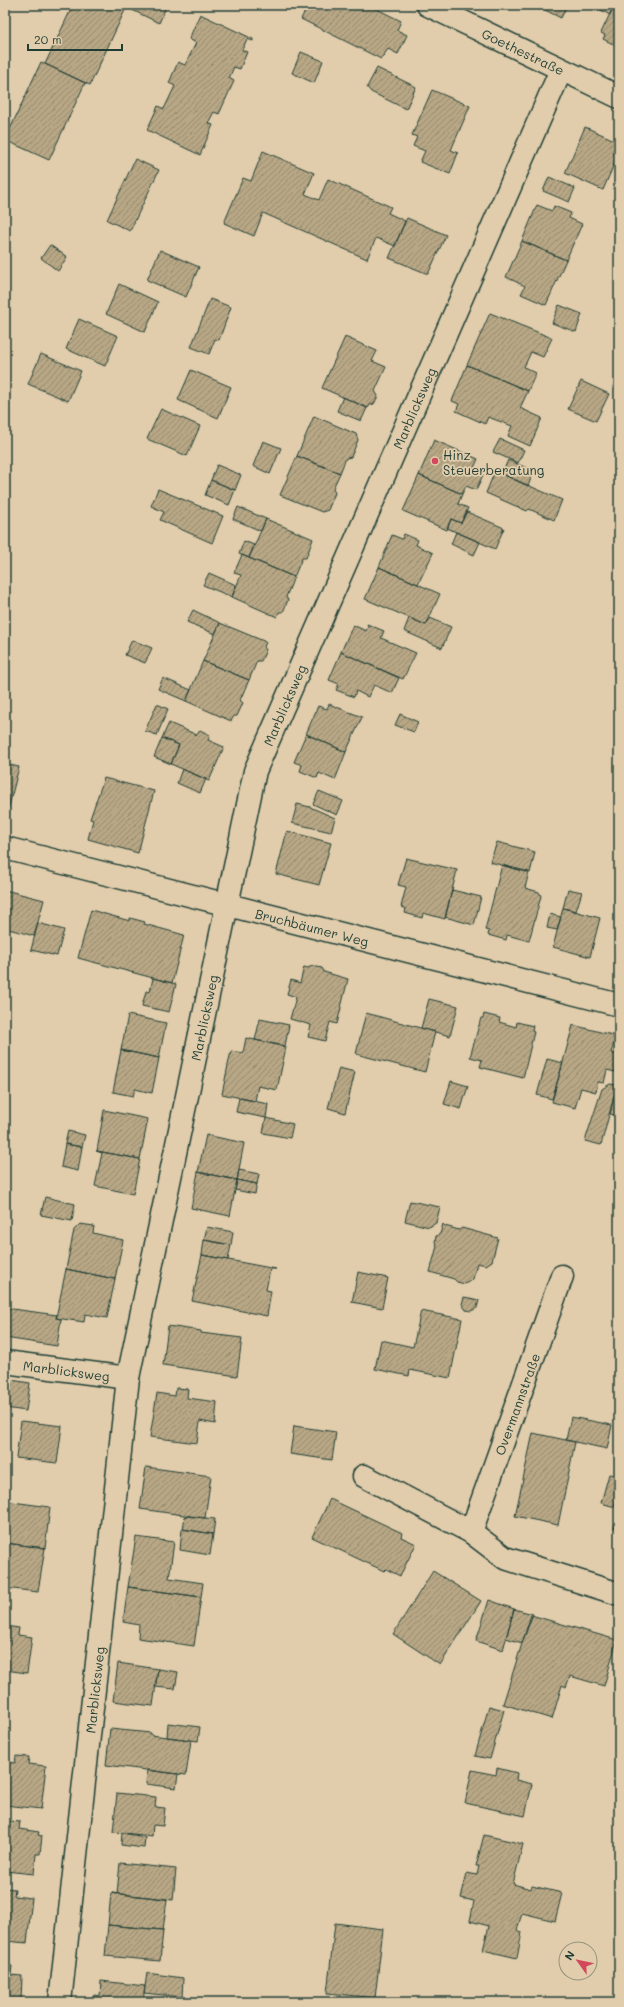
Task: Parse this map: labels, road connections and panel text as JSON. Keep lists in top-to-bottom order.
{
  "streets": {
    "street": [
      "Goethestraße",
      "Marblicksweg",
      "Bruchbäumer Weg",
      "Overmannstraße"
    ]
  },
  "crossings": [
    ["Goethestraße", "Marblicksweg"],
    ["Marblicksweg", "Bruchbäumer Weg"]
  ],
  "places": ["Hinz Steuerberatung"],
  "scale_bar": "20 m",
  "north": "top left"
}
